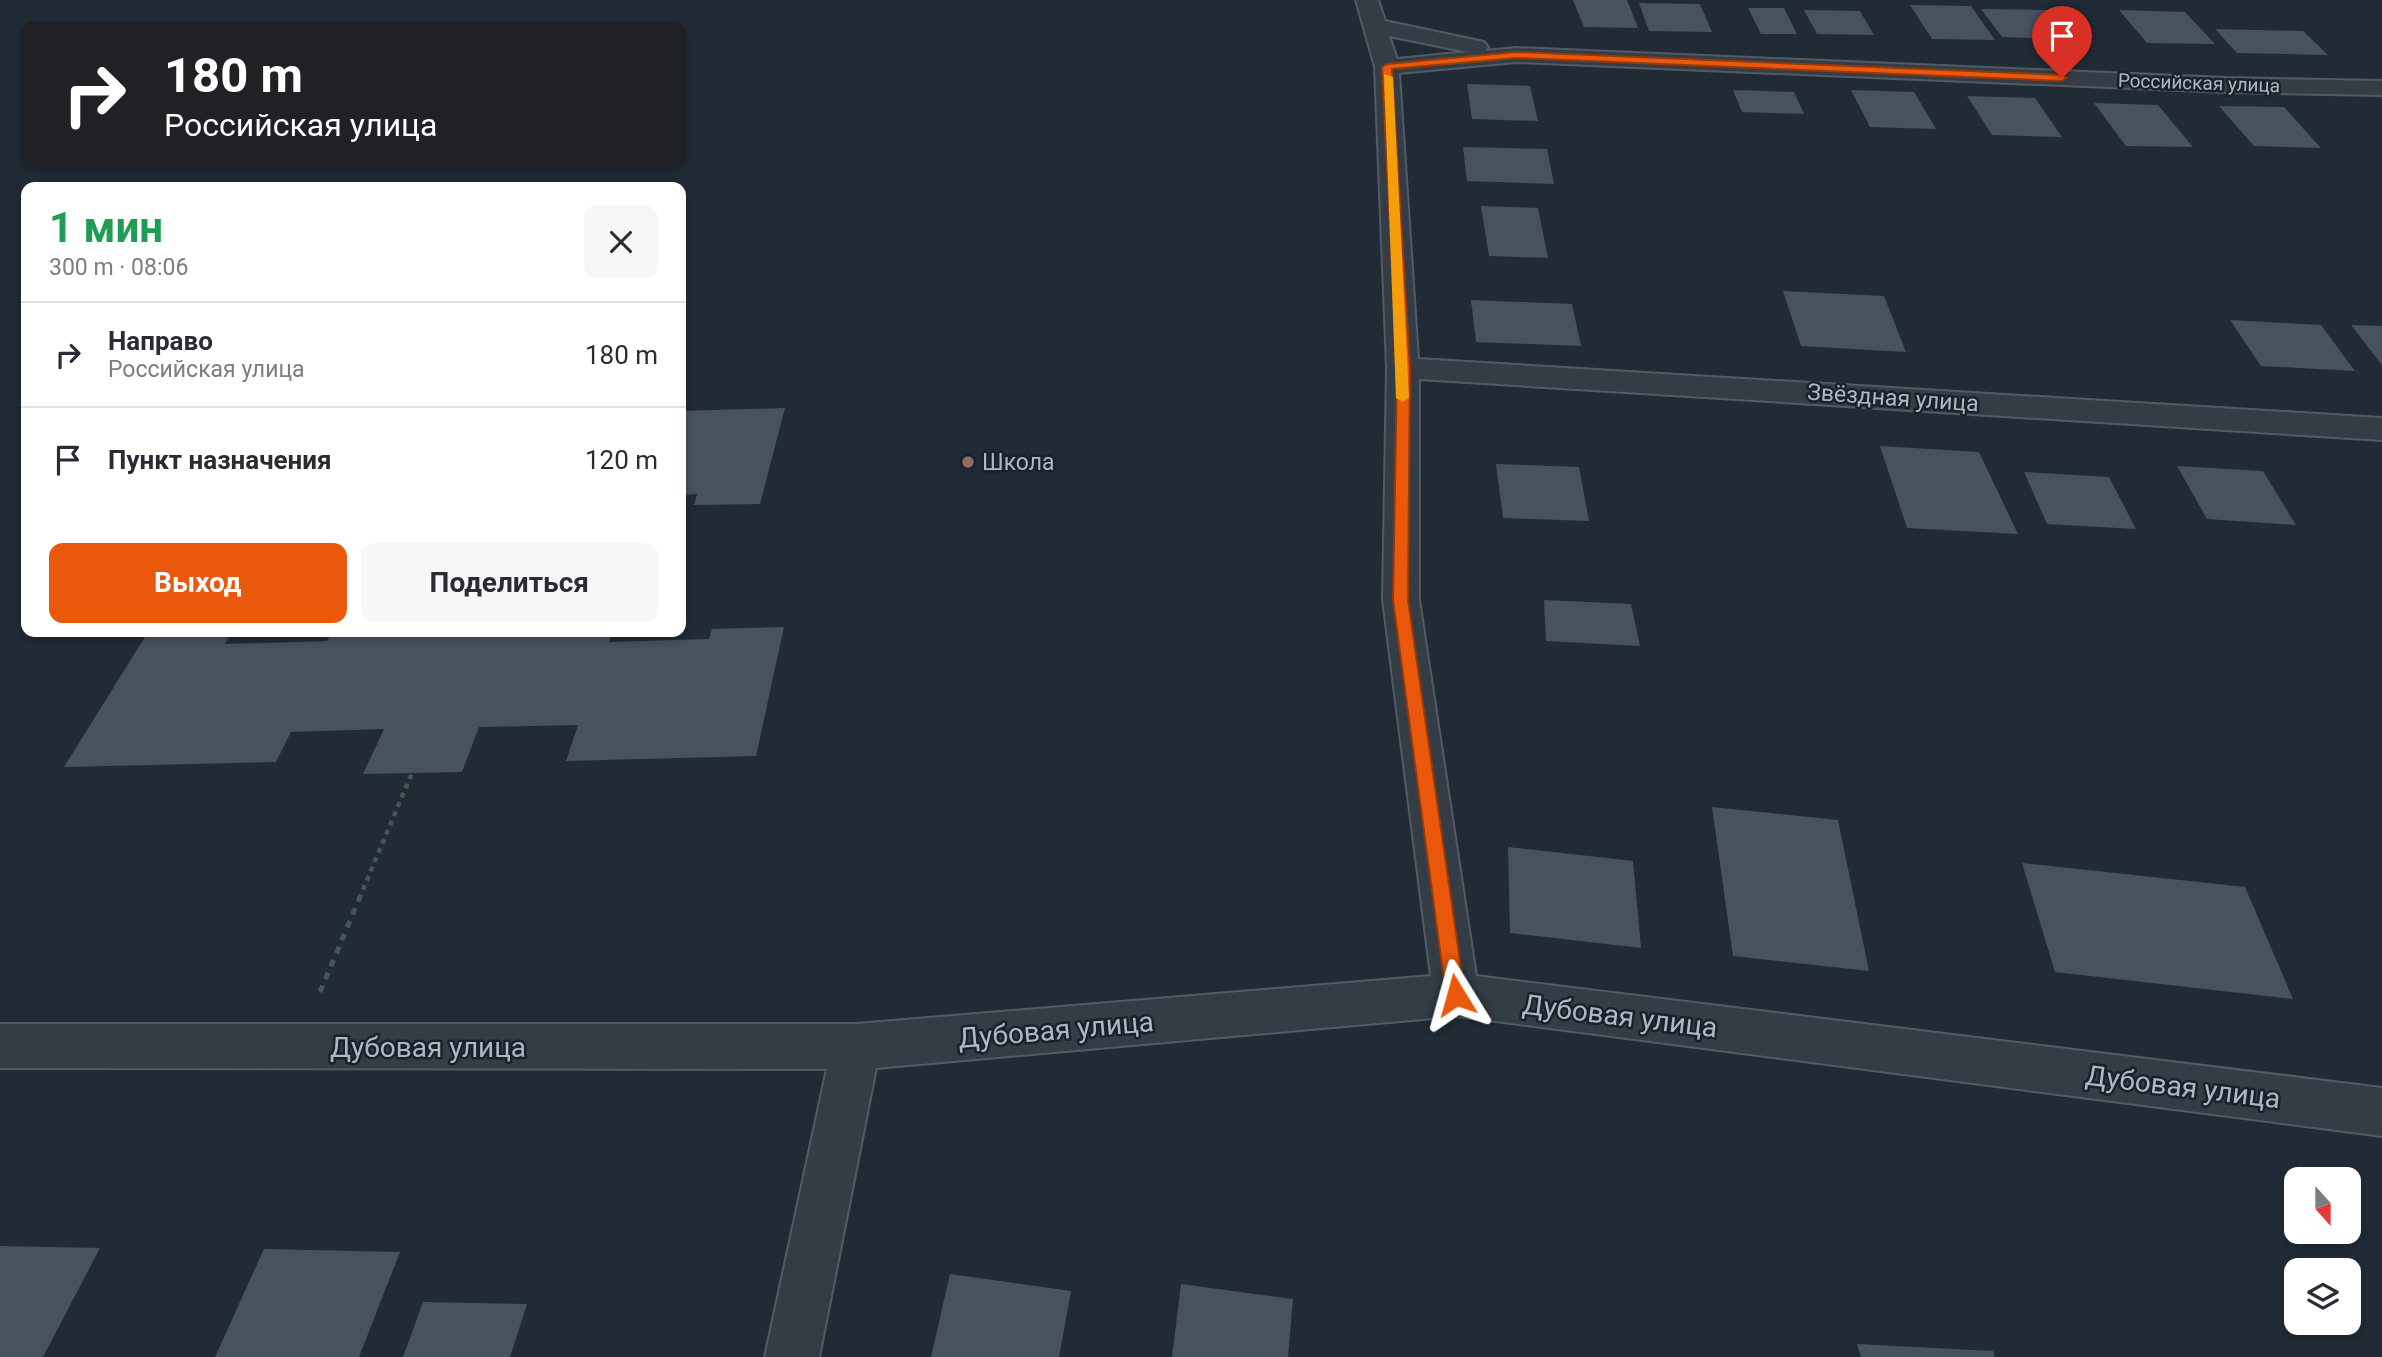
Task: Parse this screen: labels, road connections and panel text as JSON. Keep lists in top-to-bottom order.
{
  "streets": {
    "street": ["Российская улица", "Звёздная улица", "Дубовая улица"]
  },
  "places": ["Школа"],
  "north": "bottom",
  "page": {
    "turn": ["180 m", "Российская улица"],
    "heading": ["1 мин", "300 m · 08:06"],
    "list": [
      {
        "name": "Направо",
        "note": "Российская улица",
        "value": "180 m"
      },
      {
        "name": "Пункт назначения",
        "value": "120 m"
      }
    ],
    "buttons": ["Выход", "Поделиться"]
  }
}
